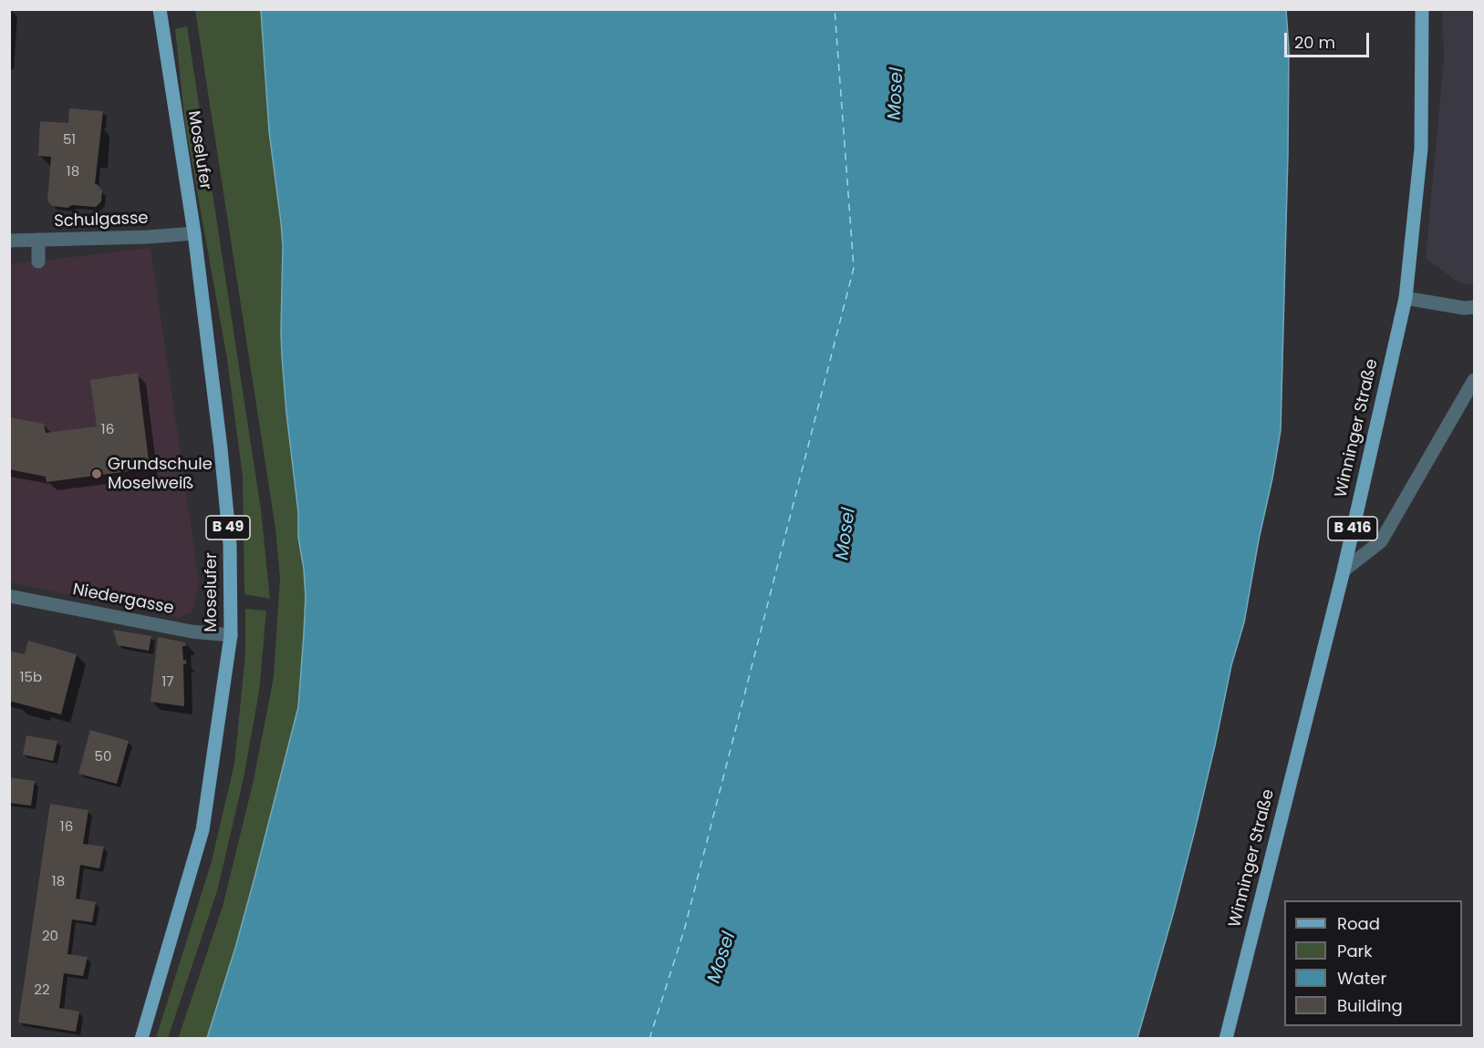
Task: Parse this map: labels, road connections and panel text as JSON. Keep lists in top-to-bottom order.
{
  "streets": {
    "main road": [
      "Moselufer",
      "Winninger Straße",
      "B 49",
      "B 416"
    ],
    "street": ["Schulgasse", "Niedergasse"]
  },
  "crossings": [
    ["Moselufer", "Schulgasse"],
    ["Moselufer", "Niedergasse"]
  ],
  "water": ["Mosel"],
  "places": ["Grundschule Moselweiß"],
  "house_numbers": [
    "51",
    "18",
    "16",
    "15b",
    "17",
    "50",
    "16",
    "18",
    "20",
    "22"
  ],
  "legend": [
    "Road",
    "Park",
    "Water",
    "Building"
  ],
  "scale_bar": "20 m"
}
